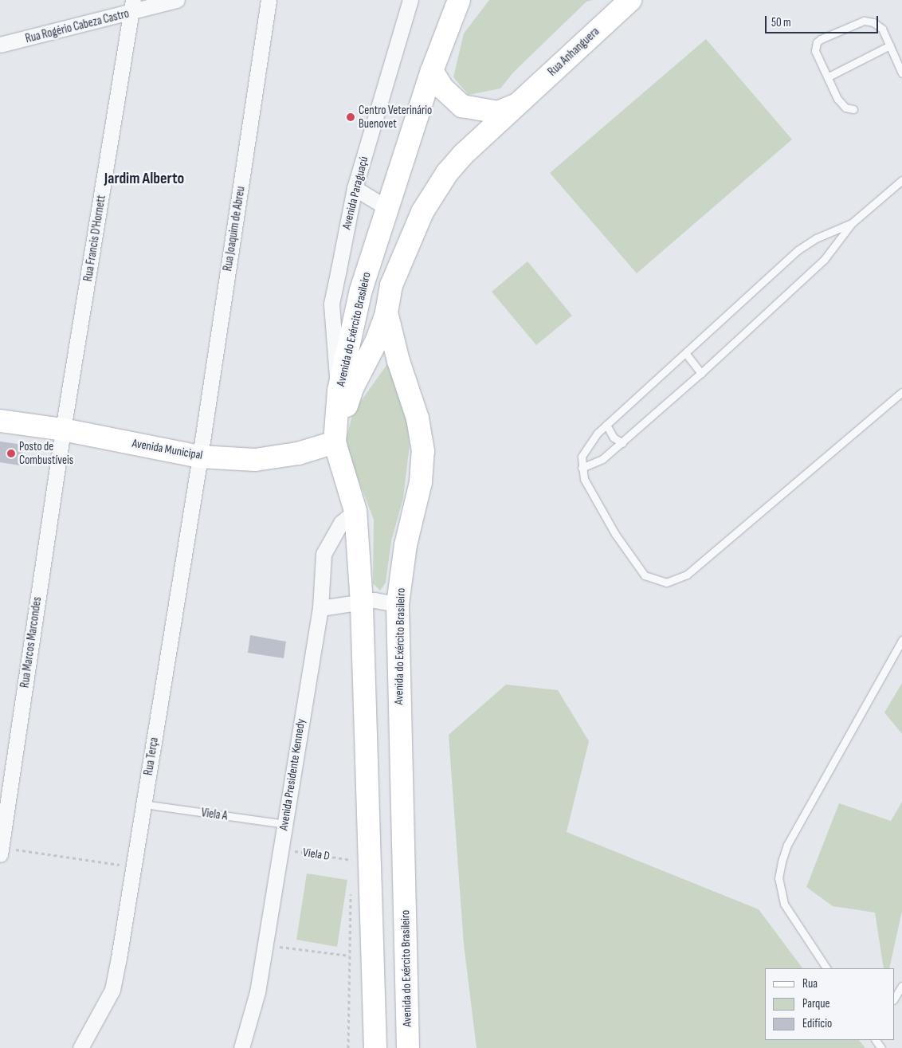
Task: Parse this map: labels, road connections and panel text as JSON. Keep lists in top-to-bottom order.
{
  "streets": {
    "main road": ["Rua Anhanguera", "Avenida do Exército Brasileiro", "Avenida Municipal"],
    "street": [
      "Rua Rogério Cabeza Castro",
      "Avenida Paraguaçú",
      "Rua Joaquim de Abreu",
      "Rua Francis D'Hornett",
      "Rua Marcos Marcondes",
      "Rua Terça",
      "Avenida Presidente Kennedy"
    ],
    "lane": ["Viela A"],
    "path": ["Viela D"]
  },
  "crossings": [
    ["Rua Rogério Cabeza Castro", "Rua Francis D'Hornett"],
    ["Rua Anhanguera", "Avenida do Exército Brasileiro"],
    ["Avenida Paraguaçú", "Avenida do Exército Brasileiro"],
    ["Rua Joaquim de Abreu", "Avenida Municipal"],
    ["Rua Joaquim de Abreu", "Rua Terça"],
    ["Rua Francis D'Hornett", "Avenida Municipal"],
    ["Rua Francis D'Hornett", "Rua Marcos Marcondes"],
    ["Avenida do Exército Brasileiro", "Avenida Municipal"],
    ["Avenida do Exército Brasileiro", "Avenida Presidente Kennedy"],
    ["Avenida Municipal", "Rua Marcos Marcondes"],
    ["Avenida Municipal", "Rua Terça"],
    ["Rua Terça", "Viela A"],
    ["Avenida Presidente Kennedy", "Viela A"],
    ["Avenida Presidente Kennedy", "Viela D"]
  ],
  "districts": ["Jardim Alberto"],
  "places": ["Centro Veterinário Buenovet", "Posto de Combustíveis"],
  "legend": ["Rua", "Parque", "Edifício"],
  "scale_bar": "50 m"
}
